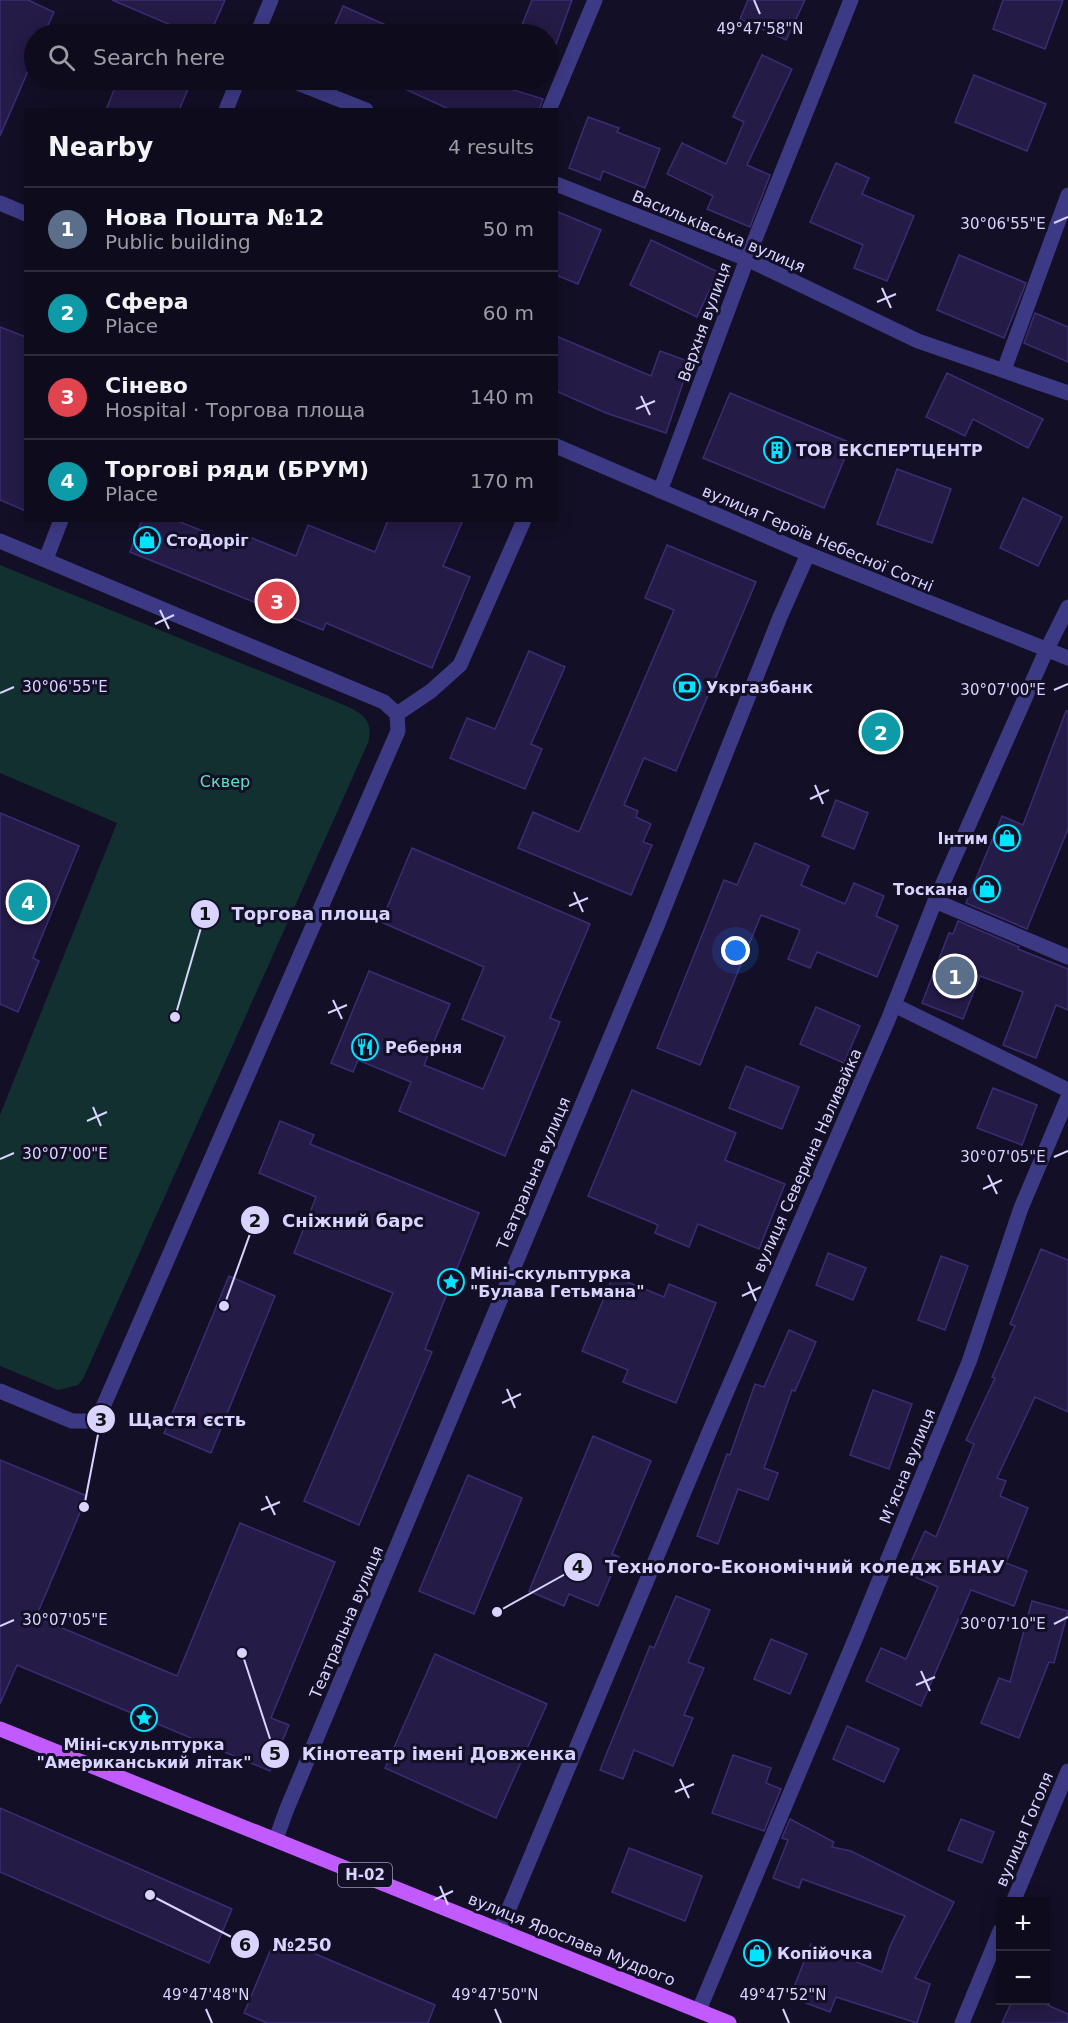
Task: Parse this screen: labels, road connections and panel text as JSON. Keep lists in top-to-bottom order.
{
  "streets": {
    "main road": ["Н-02", "вулиця Ярослава Мудрого"],
    "street": [
      "Васильківська вулиця",
      "Верхня вулиця",
      "вулиця Героїв Небесної Сотні",
      "вулиця Северина Наливайка",
      "Театральна вулиця",
      "Мʼясна вулиця",
      "вулиця Гоголя"
    ]
  },
  "crossings": [
    ["Васильківська вулиця", "Верхня вулиця"],
    ["Верхня вулиця", "вулиця Героїв Небесної Сотні"],
    ["вулиця Героїв Небесної Сотні", "вулиця Северина Наливайка"],
    ["вулиця Героїв Небесної Сотні", "Театральна вулиця"],
    ["вулиця Северина Наливайка", "вулиця Ярослава Мудрого"],
    ["Театральна вулиця", "вулиця Ярослава Мудрого"],
    ["Мʼясна вулиця", "вулиця Ярослава Мудрого"]
  ],
  "parks": ["Сквер"],
  "places": {
    "building": ["ТОВ ЕКСПЕРТЦЕНТР"],
    "shop": [
      "СтоДоріг",
      "Інтим",
      "Тоскана",
      "Копійочка"
    ],
    "bank": ["Укргазбанк"],
    "other": [
      "Торгова площа",
      "Сніжний барс",
      "Щастя єсть",
      "Технолого-Економічний коледж БНАУ",
      "Кінотеатр імені Довженка",
      "№250"
    ],
    "restaurant": ["Реберня"],
    "place": ["Міні-скульптурка \"Булава Гетьмана\"", "Міні-скульптурка \"Американський літак\""]
  },
  "page": {
    "search": "Search here",
    "heading": ["Nearby", "4 results"],
    "list": [
      {
        "mark": "1",
        "name": "Нова Пошта №12",
        "note": "Public building",
        "value": "50 m"
      },
      {
        "mark": "2",
        "name": "Сфера",
        "note": "Place",
        "value": "60 m"
      },
      {
        "mark": "3",
        "name": "Сінево",
        "note": "Hospital · Торгова площа",
        "value": "140 m"
      },
      {
        "mark": "4",
        "name": "Торгові ряди (БРУМ)",
        "note": "Place",
        "value": "170 m"
      }
    ],
    "pins": [
      "3",
      "2",
      "4",
      "1"
    ],
    "map_buttons": ["+", "−"]
  },
  "coordinates": [
    "49°47'58\"N",
    "30°06'55\"E",
    "30°07'00\"E",
    "30°07'05\"E",
    "30°07'10\"E",
    "49°47'48\"N",
    "49°47'50\"N",
    "49°47'52\"N"
  ]
}
